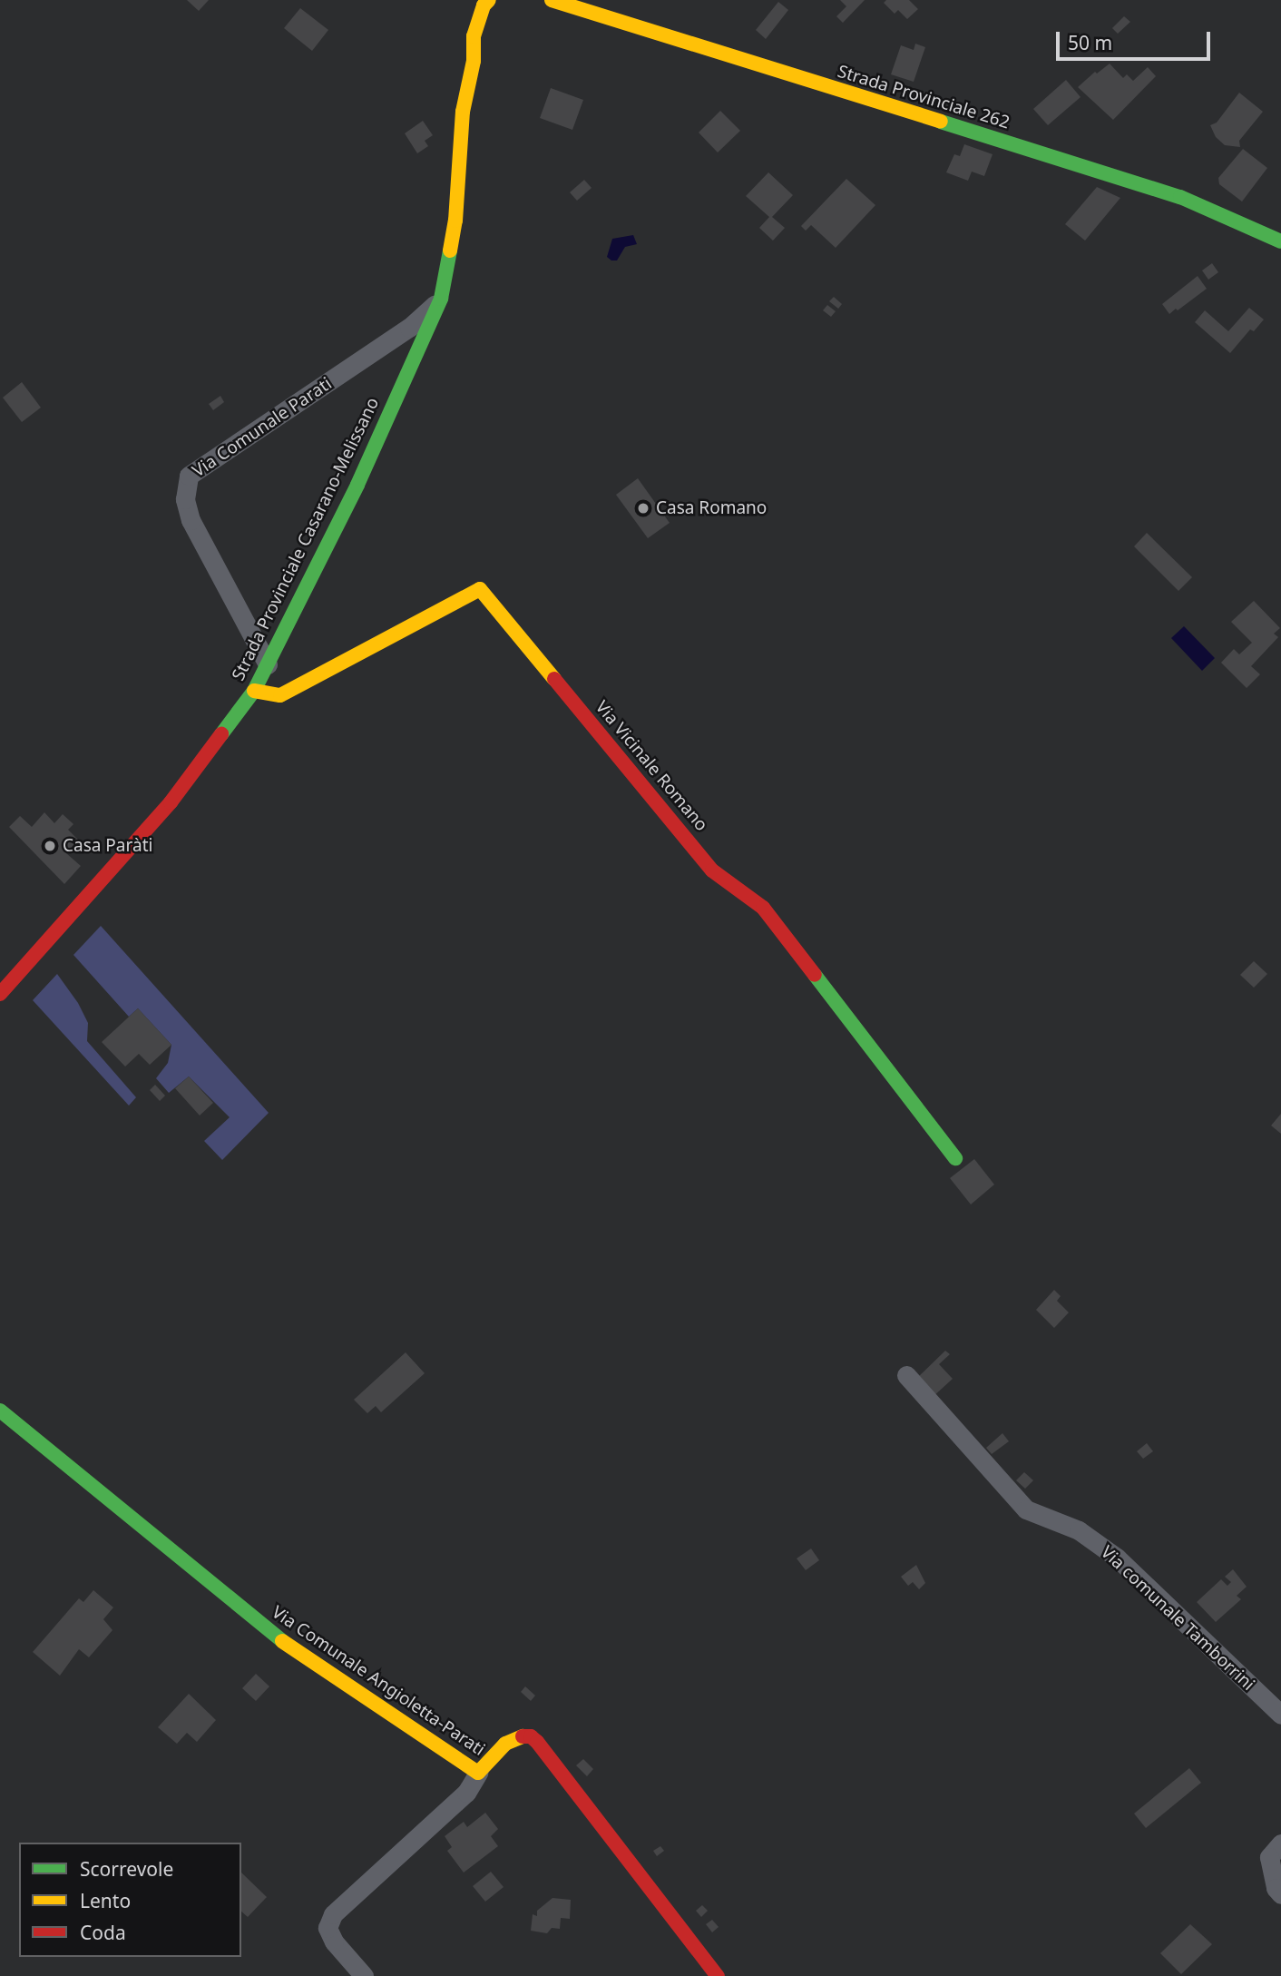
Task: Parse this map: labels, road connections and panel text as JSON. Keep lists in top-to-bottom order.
{
  "streets": {
    "street": [
      "Strada Provinciale 262",
      "Via Comunale Parati",
      "Strada Provinciale Casarano-Melissano",
      "Via Vicinale Romano",
      "Via comunale Tamborrini",
      "Via Comunale Angioletta-Parati"
    ]
  },
  "crossings": [
    ["Via Comunale Parati", "Strada Provinciale Casarano-Melissano"],
    ["Strada Provinciale Casarano-Melissano", "Via Vicinale Romano"]
  ],
  "places": ["Casa Romano", "Casa Paràti"],
  "legend": ["Scorrevole", "Lento", "Coda"],
  "scale_bar": "50 m"
}
